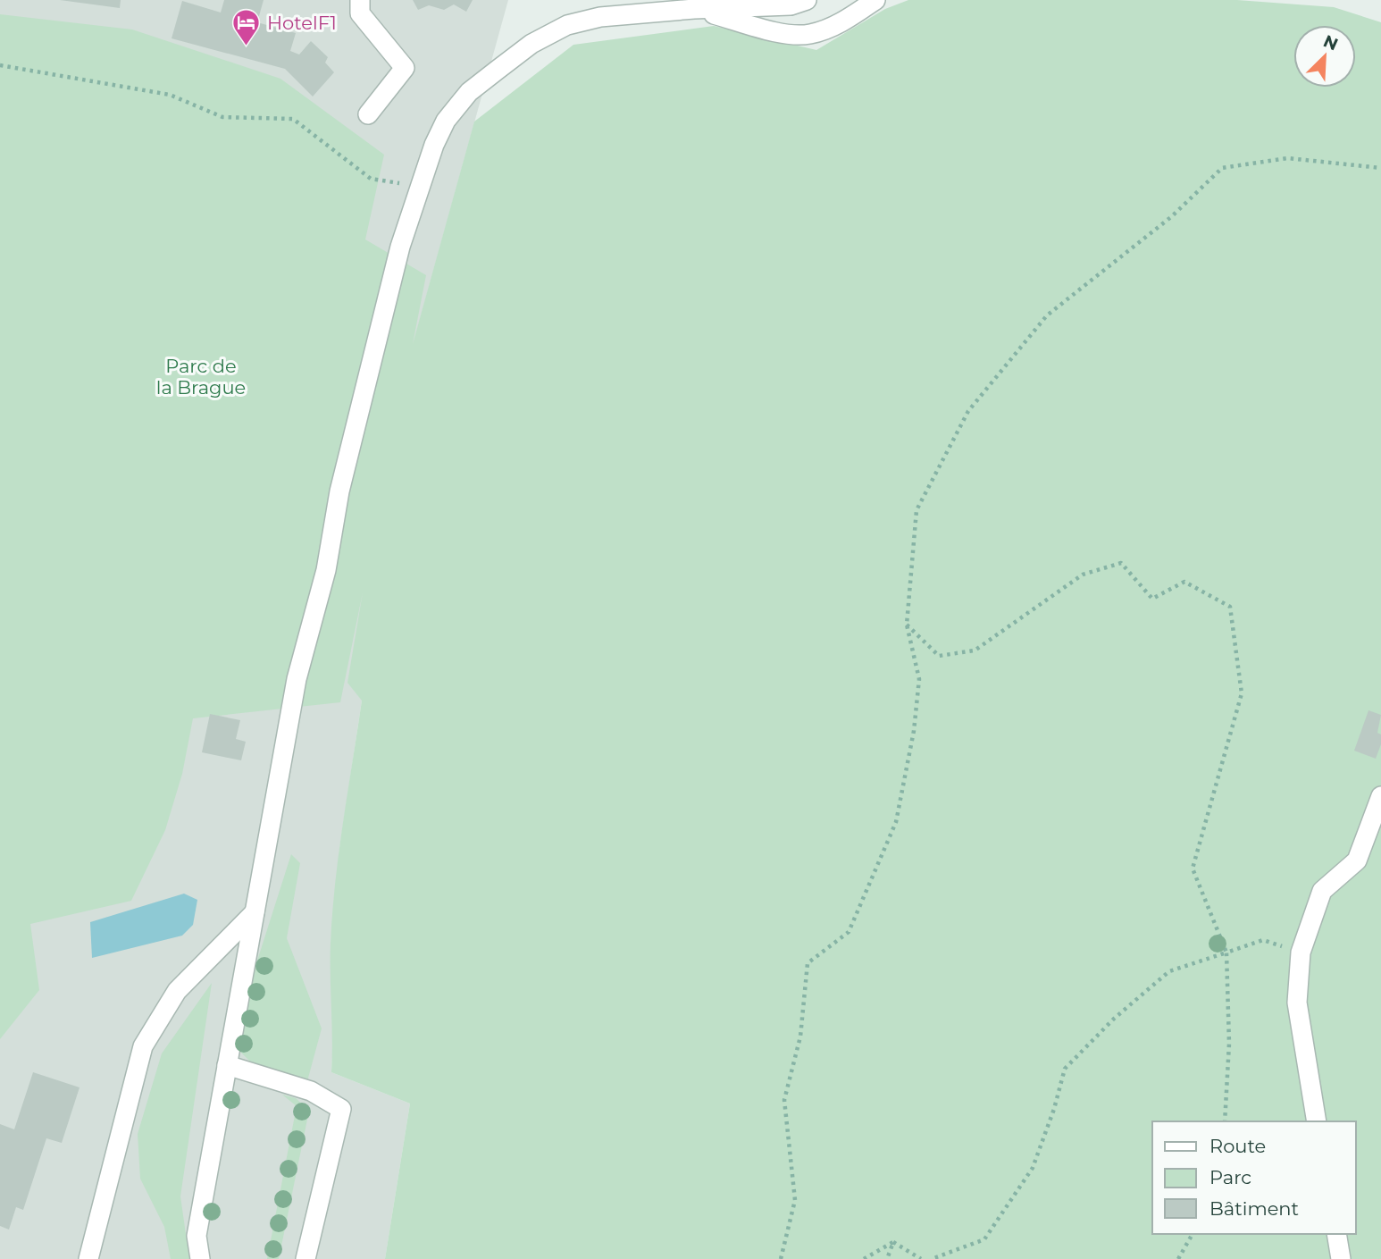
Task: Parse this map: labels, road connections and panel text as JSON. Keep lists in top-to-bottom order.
{
  "parks": ["Parc de la Brague"],
  "places": {
    "hotel": ["HotelF1"]
  },
  "legend": ["Route", "Parc", "Bâtiment"],
  "north": "top right"
}
